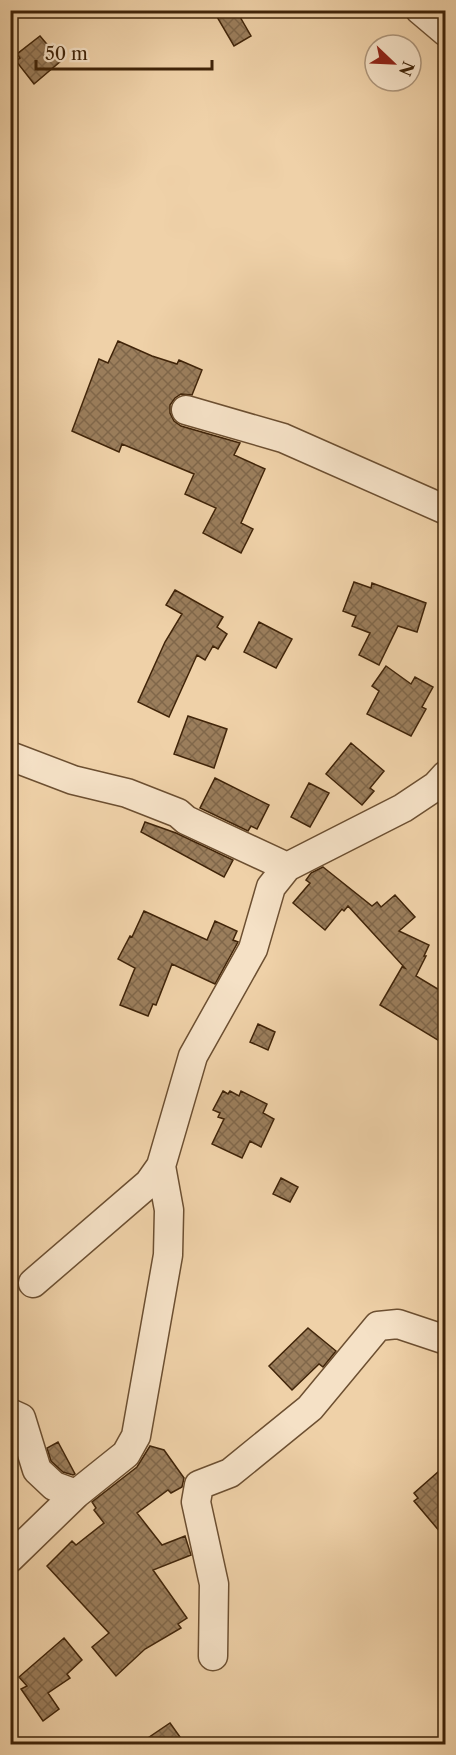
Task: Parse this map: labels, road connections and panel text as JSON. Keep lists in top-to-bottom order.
{
  "scale_bar": "50 m",
  "north": "bottom right"
}
